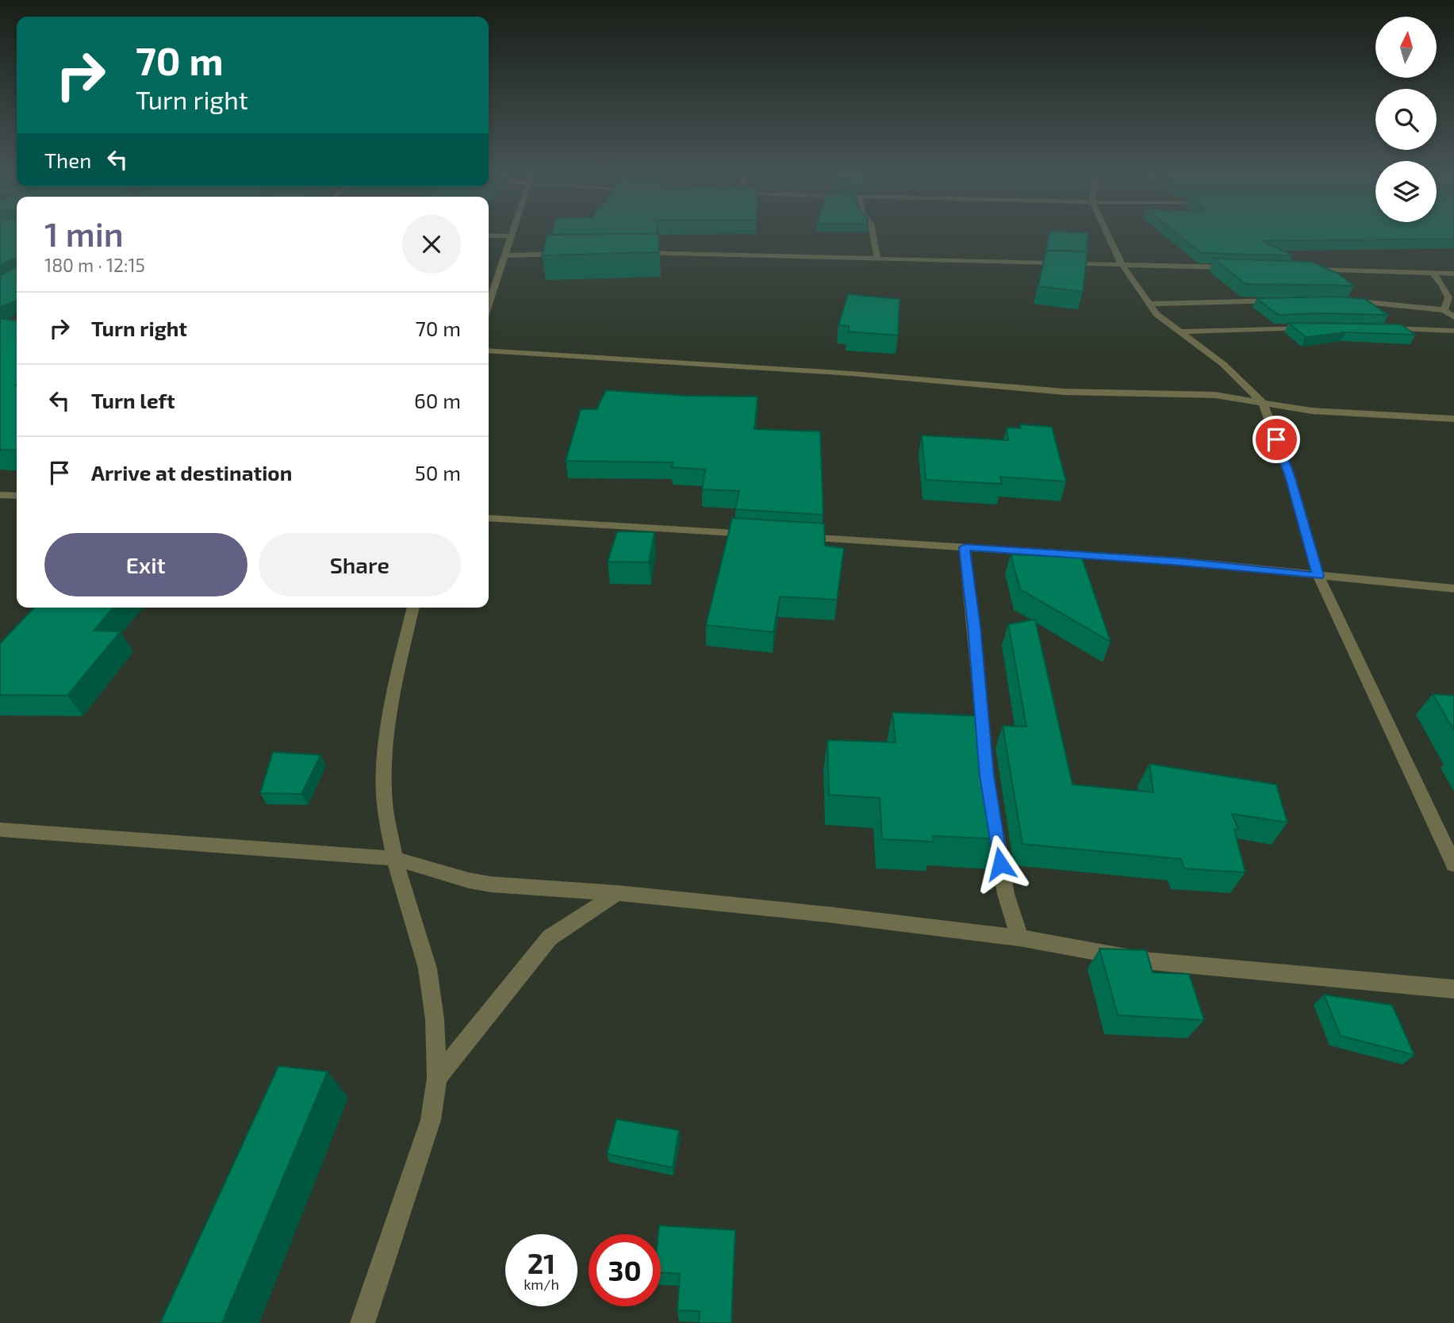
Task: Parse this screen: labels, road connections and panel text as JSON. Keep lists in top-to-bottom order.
{
  "north": "top",
  "page": {
    "turn": ["70 m", "Turn right"],
    "then": "Then",
    "heading": ["1 min", "180 m · 12:15"],
    "list": [
      {
        "name": "Turn right",
        "value": "70 m"
      },
      {
        "name": "Turn left",
        "value": "60 m"
      },
      {
        "name": "Arrive at destination",
        "value": "50 m"
      }
    ],
    "buttons": ["Exit", "Share"],
    "speed": "21 km/h",
    "limit": "30"
  }
}
